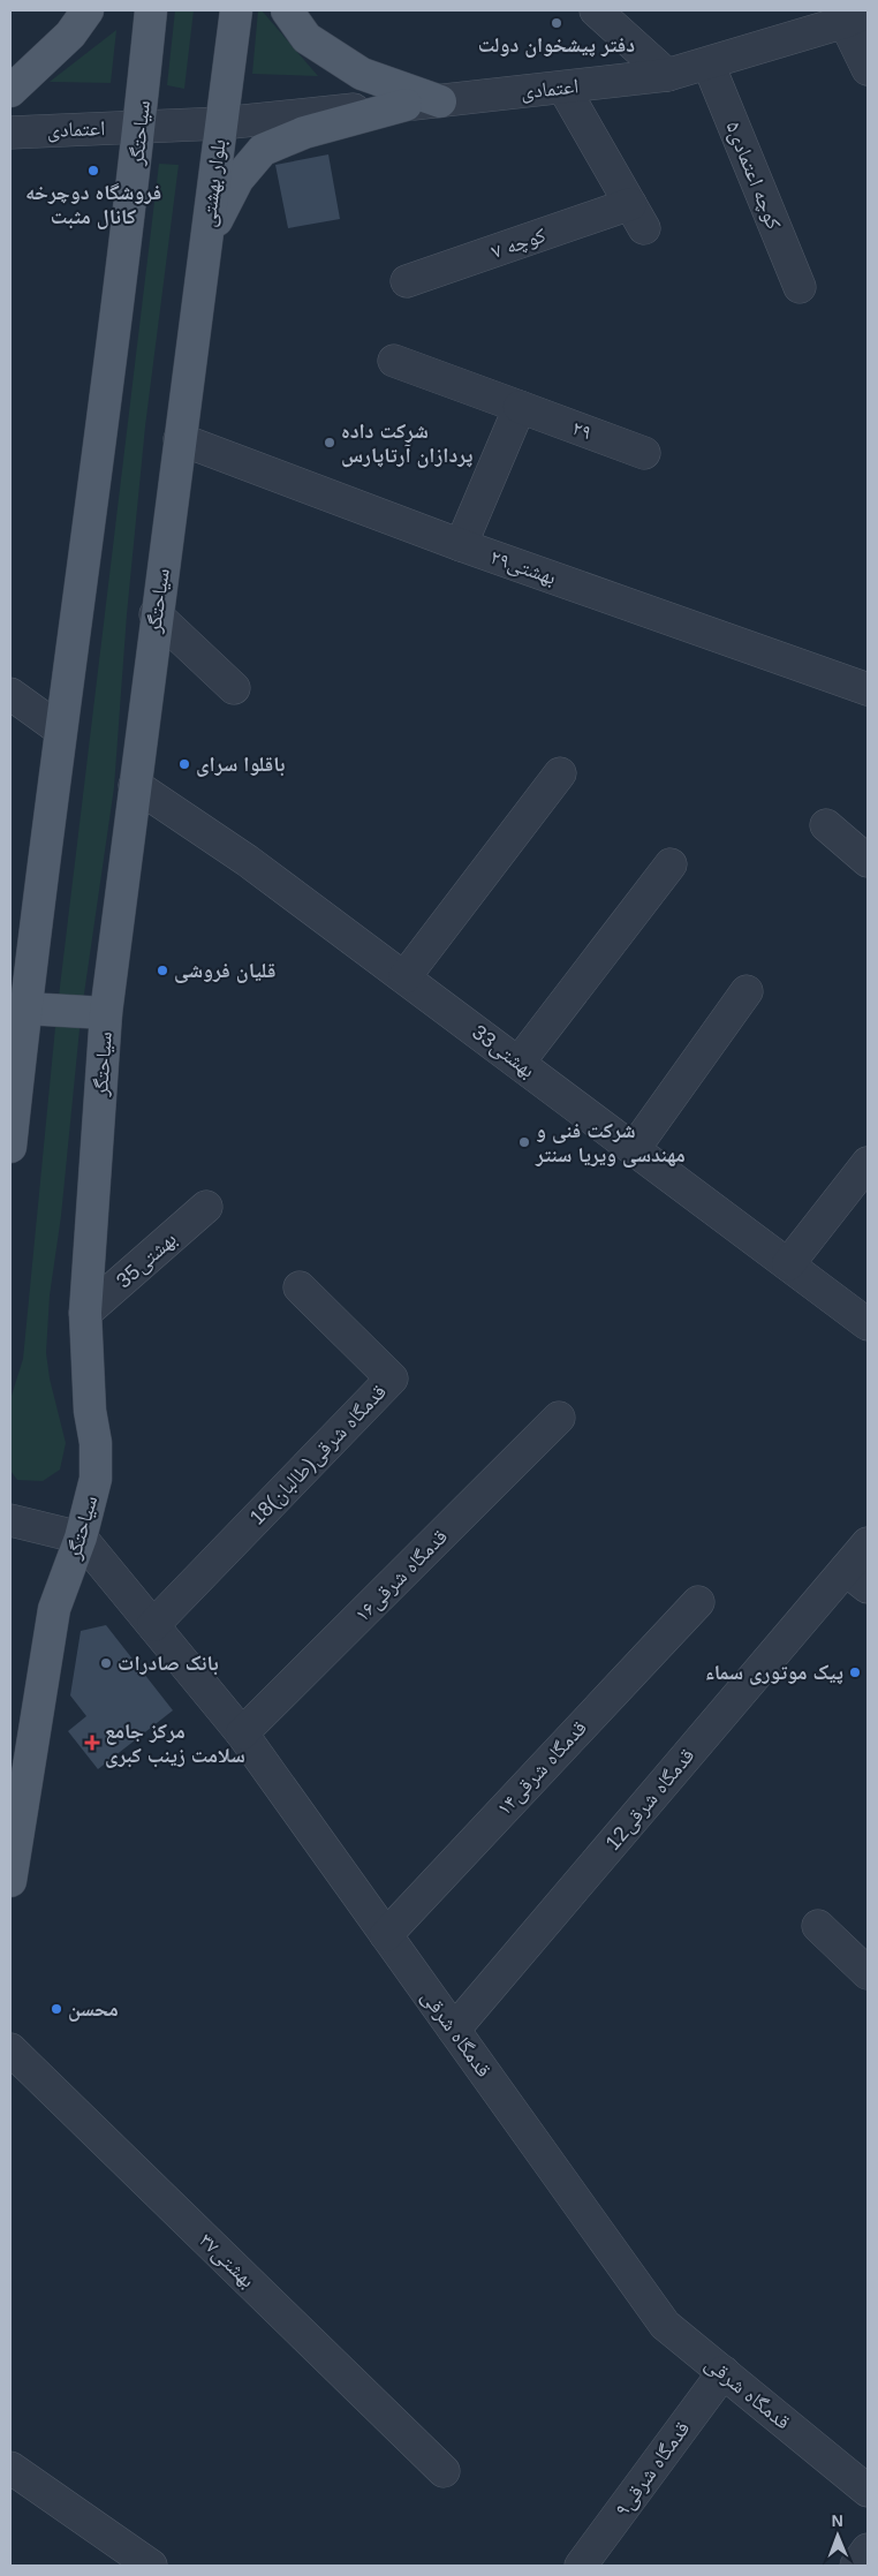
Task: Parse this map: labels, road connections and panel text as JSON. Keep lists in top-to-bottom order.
{
  "streets": {
    "main road": ["سیاحتگر", "بلوار بهشتی"],
    "street": [
      "اعتمادی",
      "کوچه اعتمادی۵",
      "کوچه ۷",
      "۲۹",
      "۲۹بهشتی",
      "33بهشتی",
      "بهشتی35",
      "18قدمگاه شرقی(طالبان)",
      "قدمگاه شرقی۱۶",
      "قدمگاه شرقی۱۴",
      "12قدمگاه شرقی",
      "قدمگاه شرقی",
      "بهشتی۳۷",
      "قدمگاه شرقی۹"
    ]
  },
  "crossings": [
    ["اعتمادی", "سیاحتگر"],
    ["اعتمادی", "کوچه اعتمادی۵"],
    ["اعتمادی", "بلوار بهشتی"],
    ["اعتمادی", "کوچه ۷"],
    ["سیاحتگر", "بلوار بهشتی"],
    ["سیاحتگر", "۲۹بهشتی"],
    ["سیاحتگر", "33بهشتی"],
    ["سیاحتگر", "بهشتی35"],
    ["سیاحتگر", "قدمگاه شرقی"],
    ["18قدمگاه شرقی(طالبان)", "قدمگاه شرقی"],
    ["قدمگاه شرقی۱۶", "قدمگاه شرقی"],
    ["قدمگاه شرقی۱۴", "قدمگاه شرقی"],
    ["12قدمگاه شرقی", "قدمگاه شرقی"],
    ["قدمگاه شرقی", "قدمگاه شرقی۹"]
  ],
  "places": {
    "other": [
      "دفتر پیشخوان دولت",
      "فروشگاه دوچرخه کانال مثبت",
      "شرکت داده پردازان آرتاپارس",
      "باقلوا سرای",
      "قلیان فروشی",
      "شرکت فنی و مهندسی ویریا سنتر",
      "بانک صادرات",
      "پیک موتوری سماء",
      "محسن"
    ],
    "health": ["مرکز جامع سلامت زینب کبری"]
  },
  "north": "top"
}
